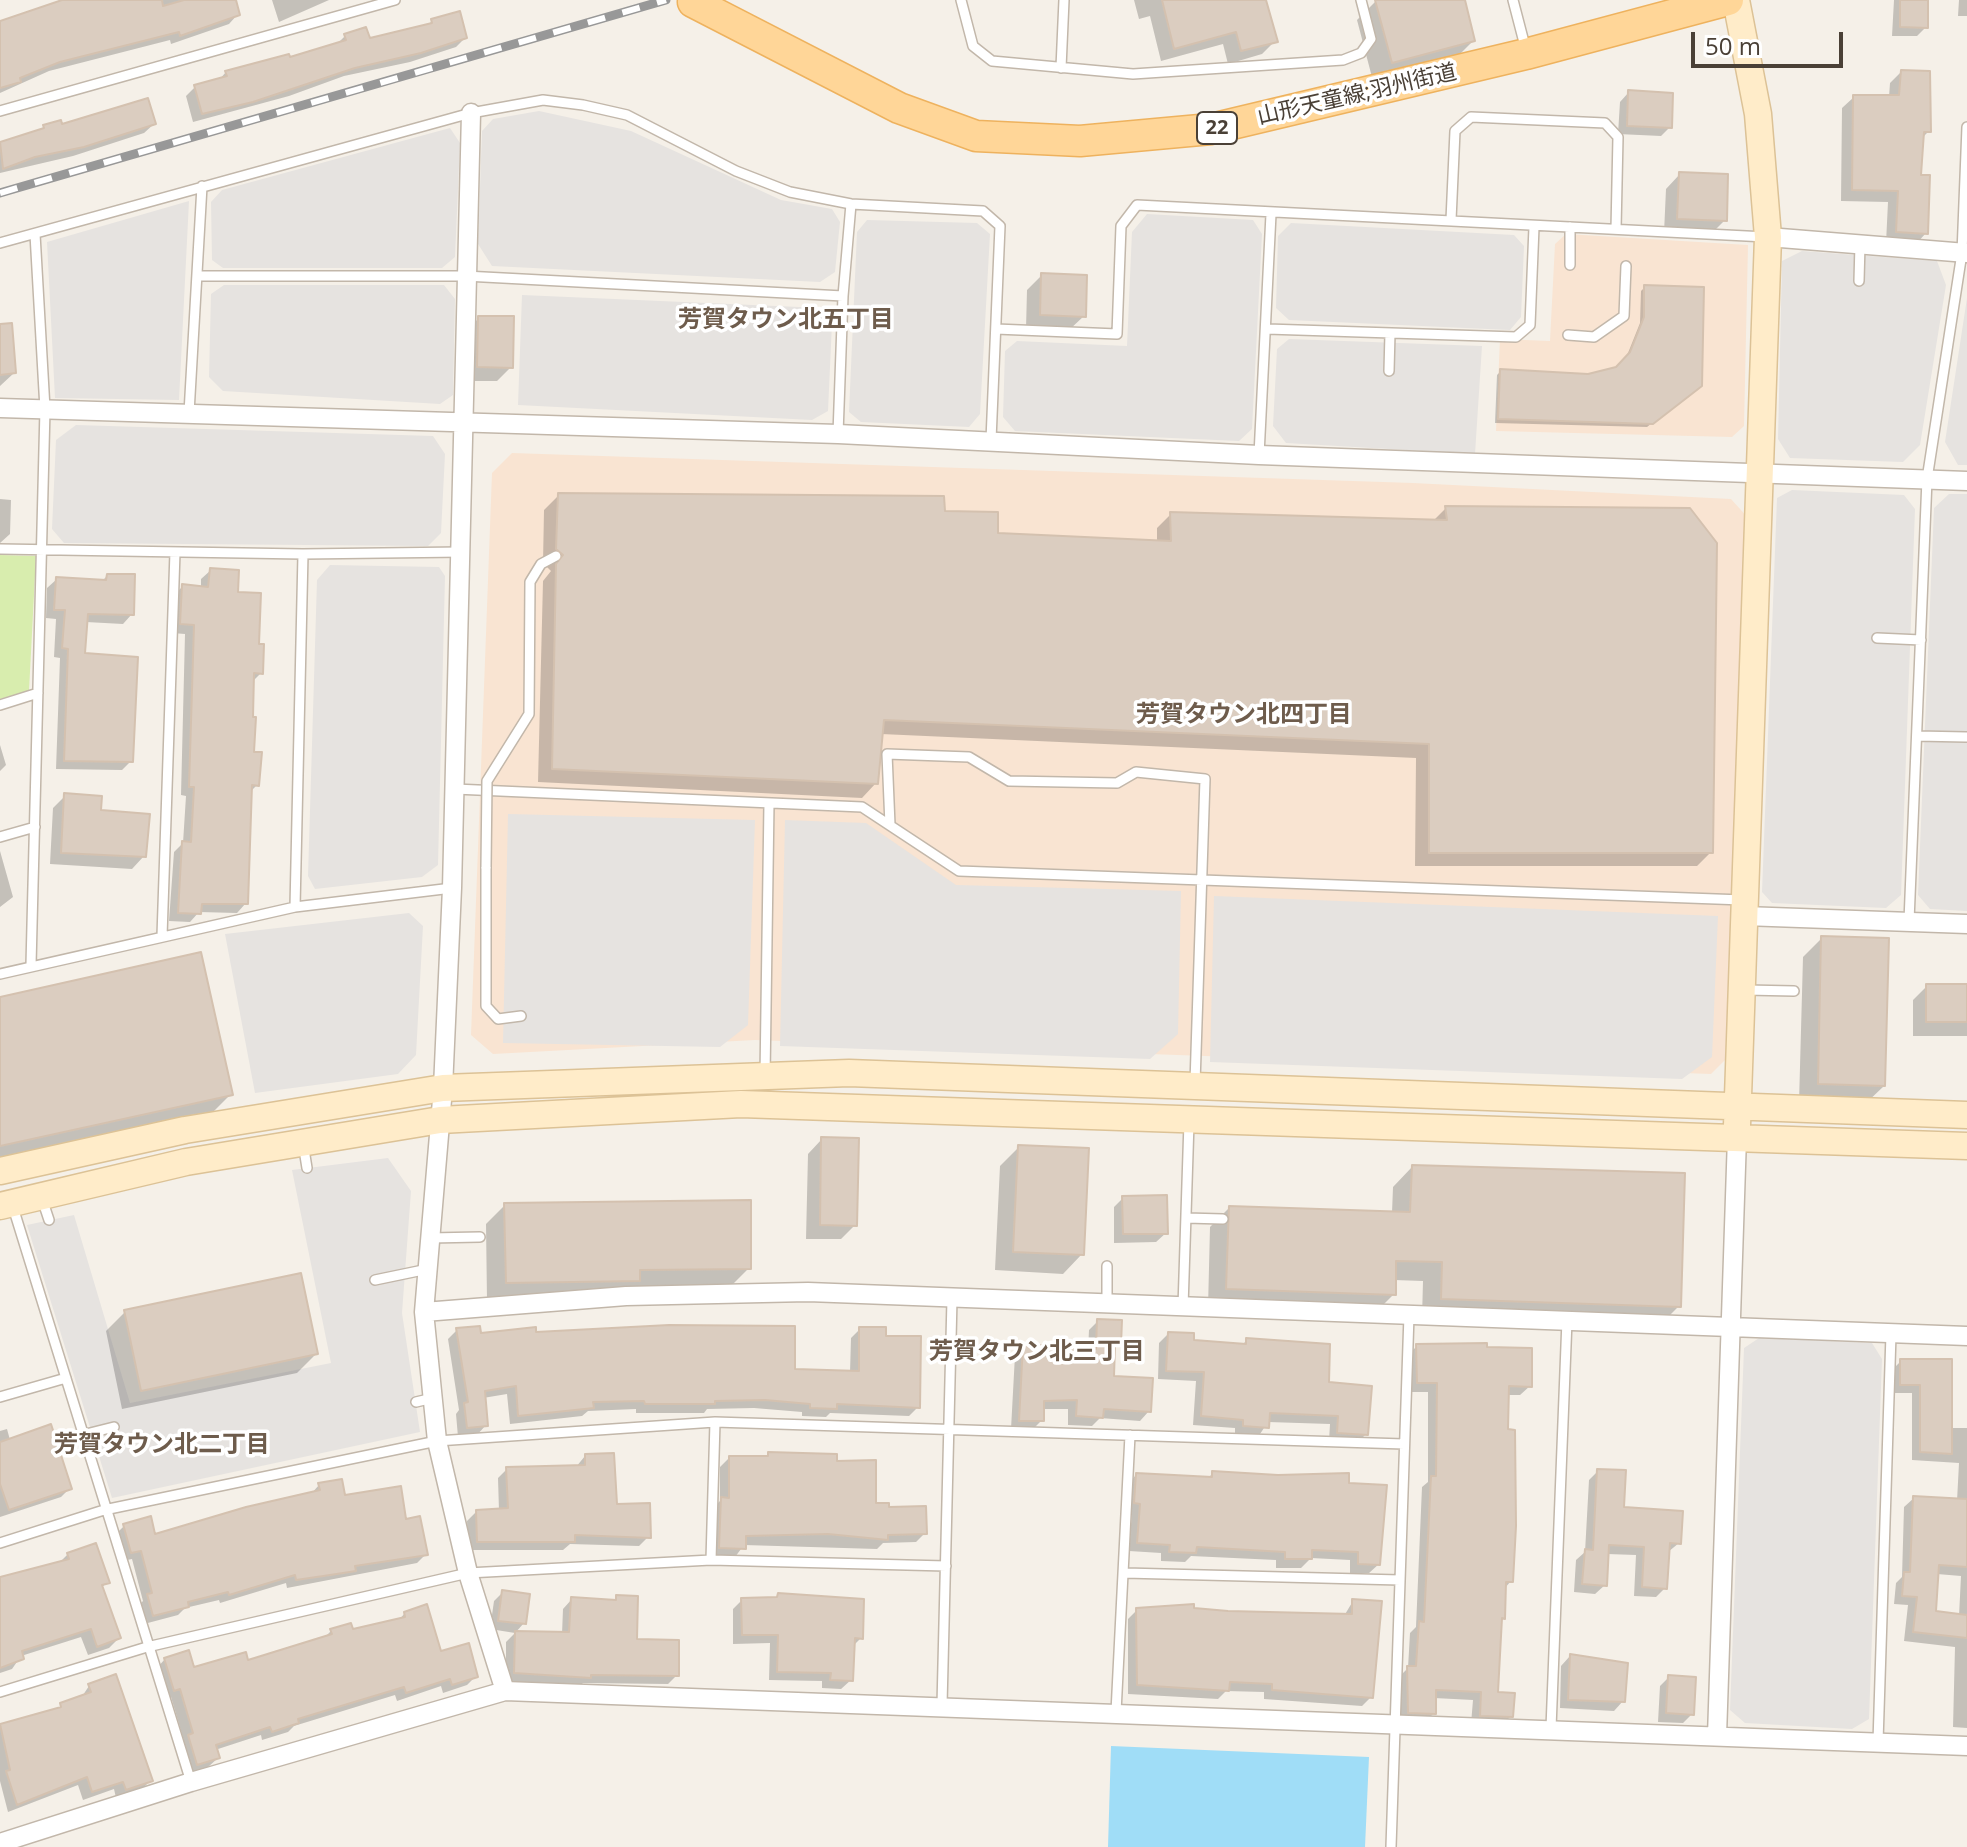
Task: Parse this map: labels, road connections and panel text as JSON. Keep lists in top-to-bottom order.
{
  "streets": {
    "main road": ["山形天童線;羽州街道", "22"]
  },
  "districts": [
    "芳賀タウン北五丁目",
    "芳賀タウン北四丁目",
    "芳賀タウン北三丁目",
    "芳賀タウン北二丁目"
  ],
  "scale_bar": "50 m"
}
